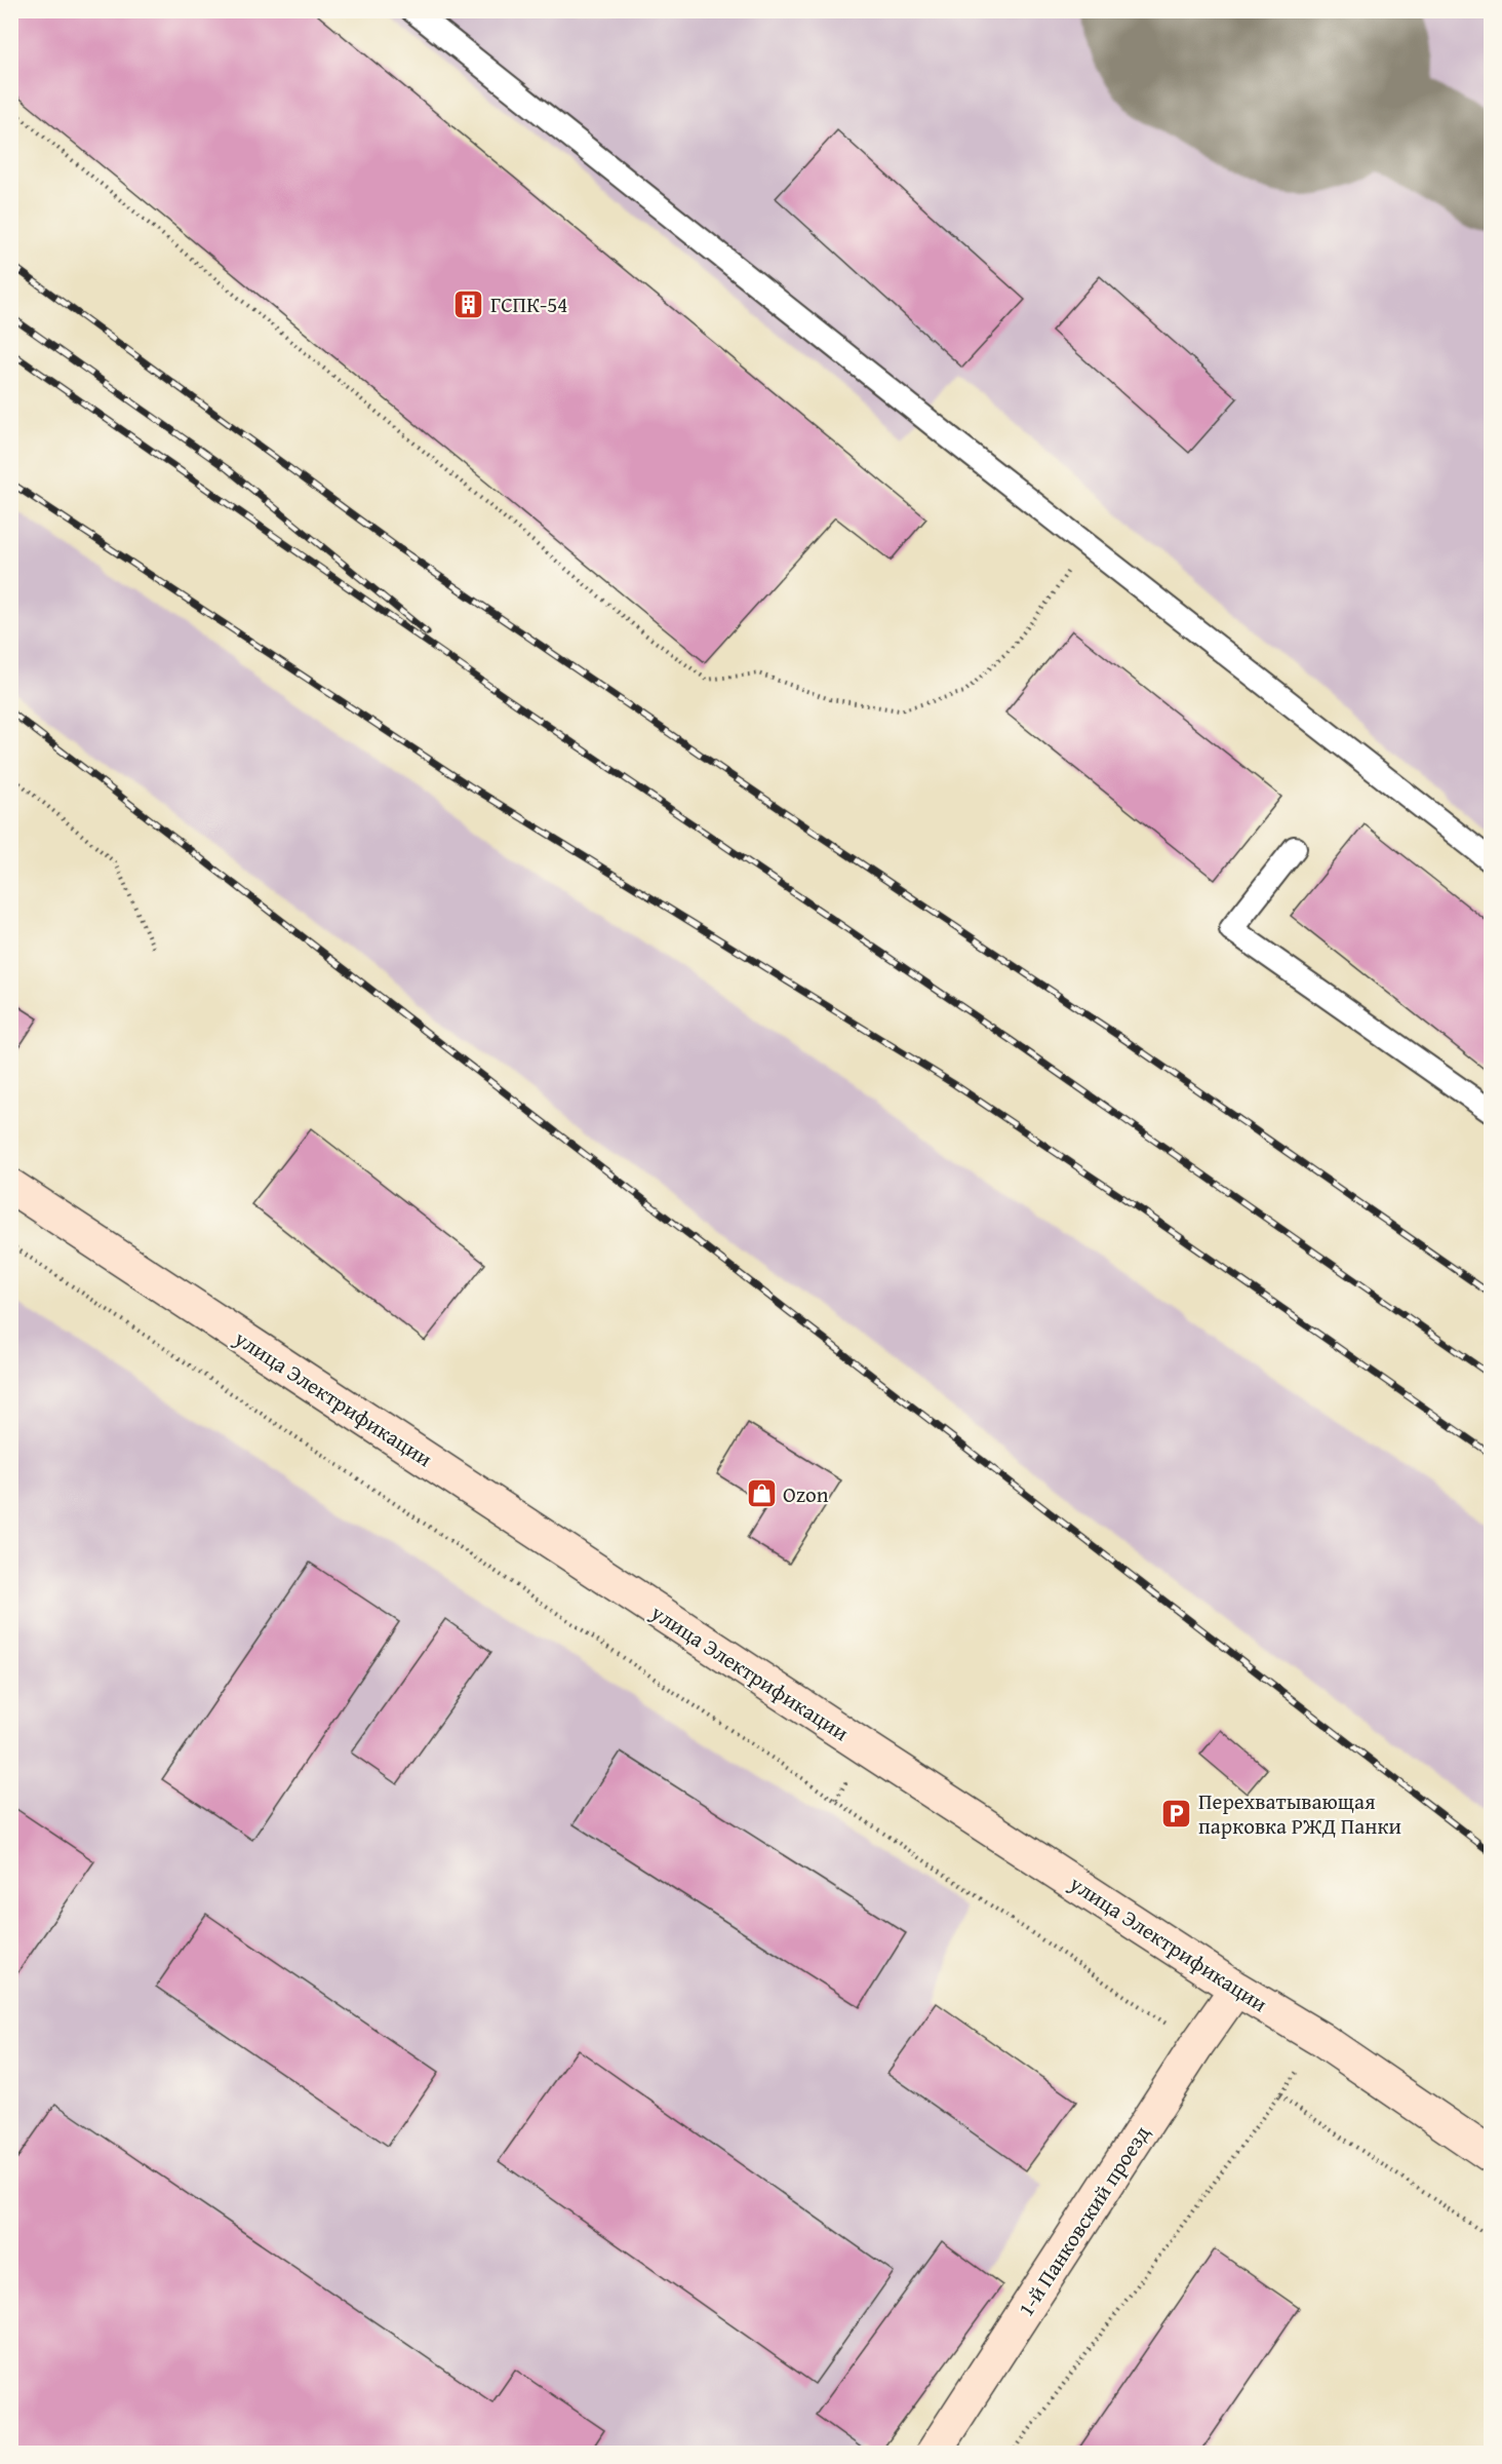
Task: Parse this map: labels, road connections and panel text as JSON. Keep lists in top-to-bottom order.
{
  "streets": {
    "main road": ["улица Электрификации", "1-й Панковский проезд"]
  },
  "crossings": [
    ["улица Электрификации", "1-й Панковский проезд"]
  ],
  "places": {
    "building": ["ГСПК-54"],
    "shop": ["Ozon"],
    "parking": ["Перехватывающая парковка РЖД Панки"]
  }
}
